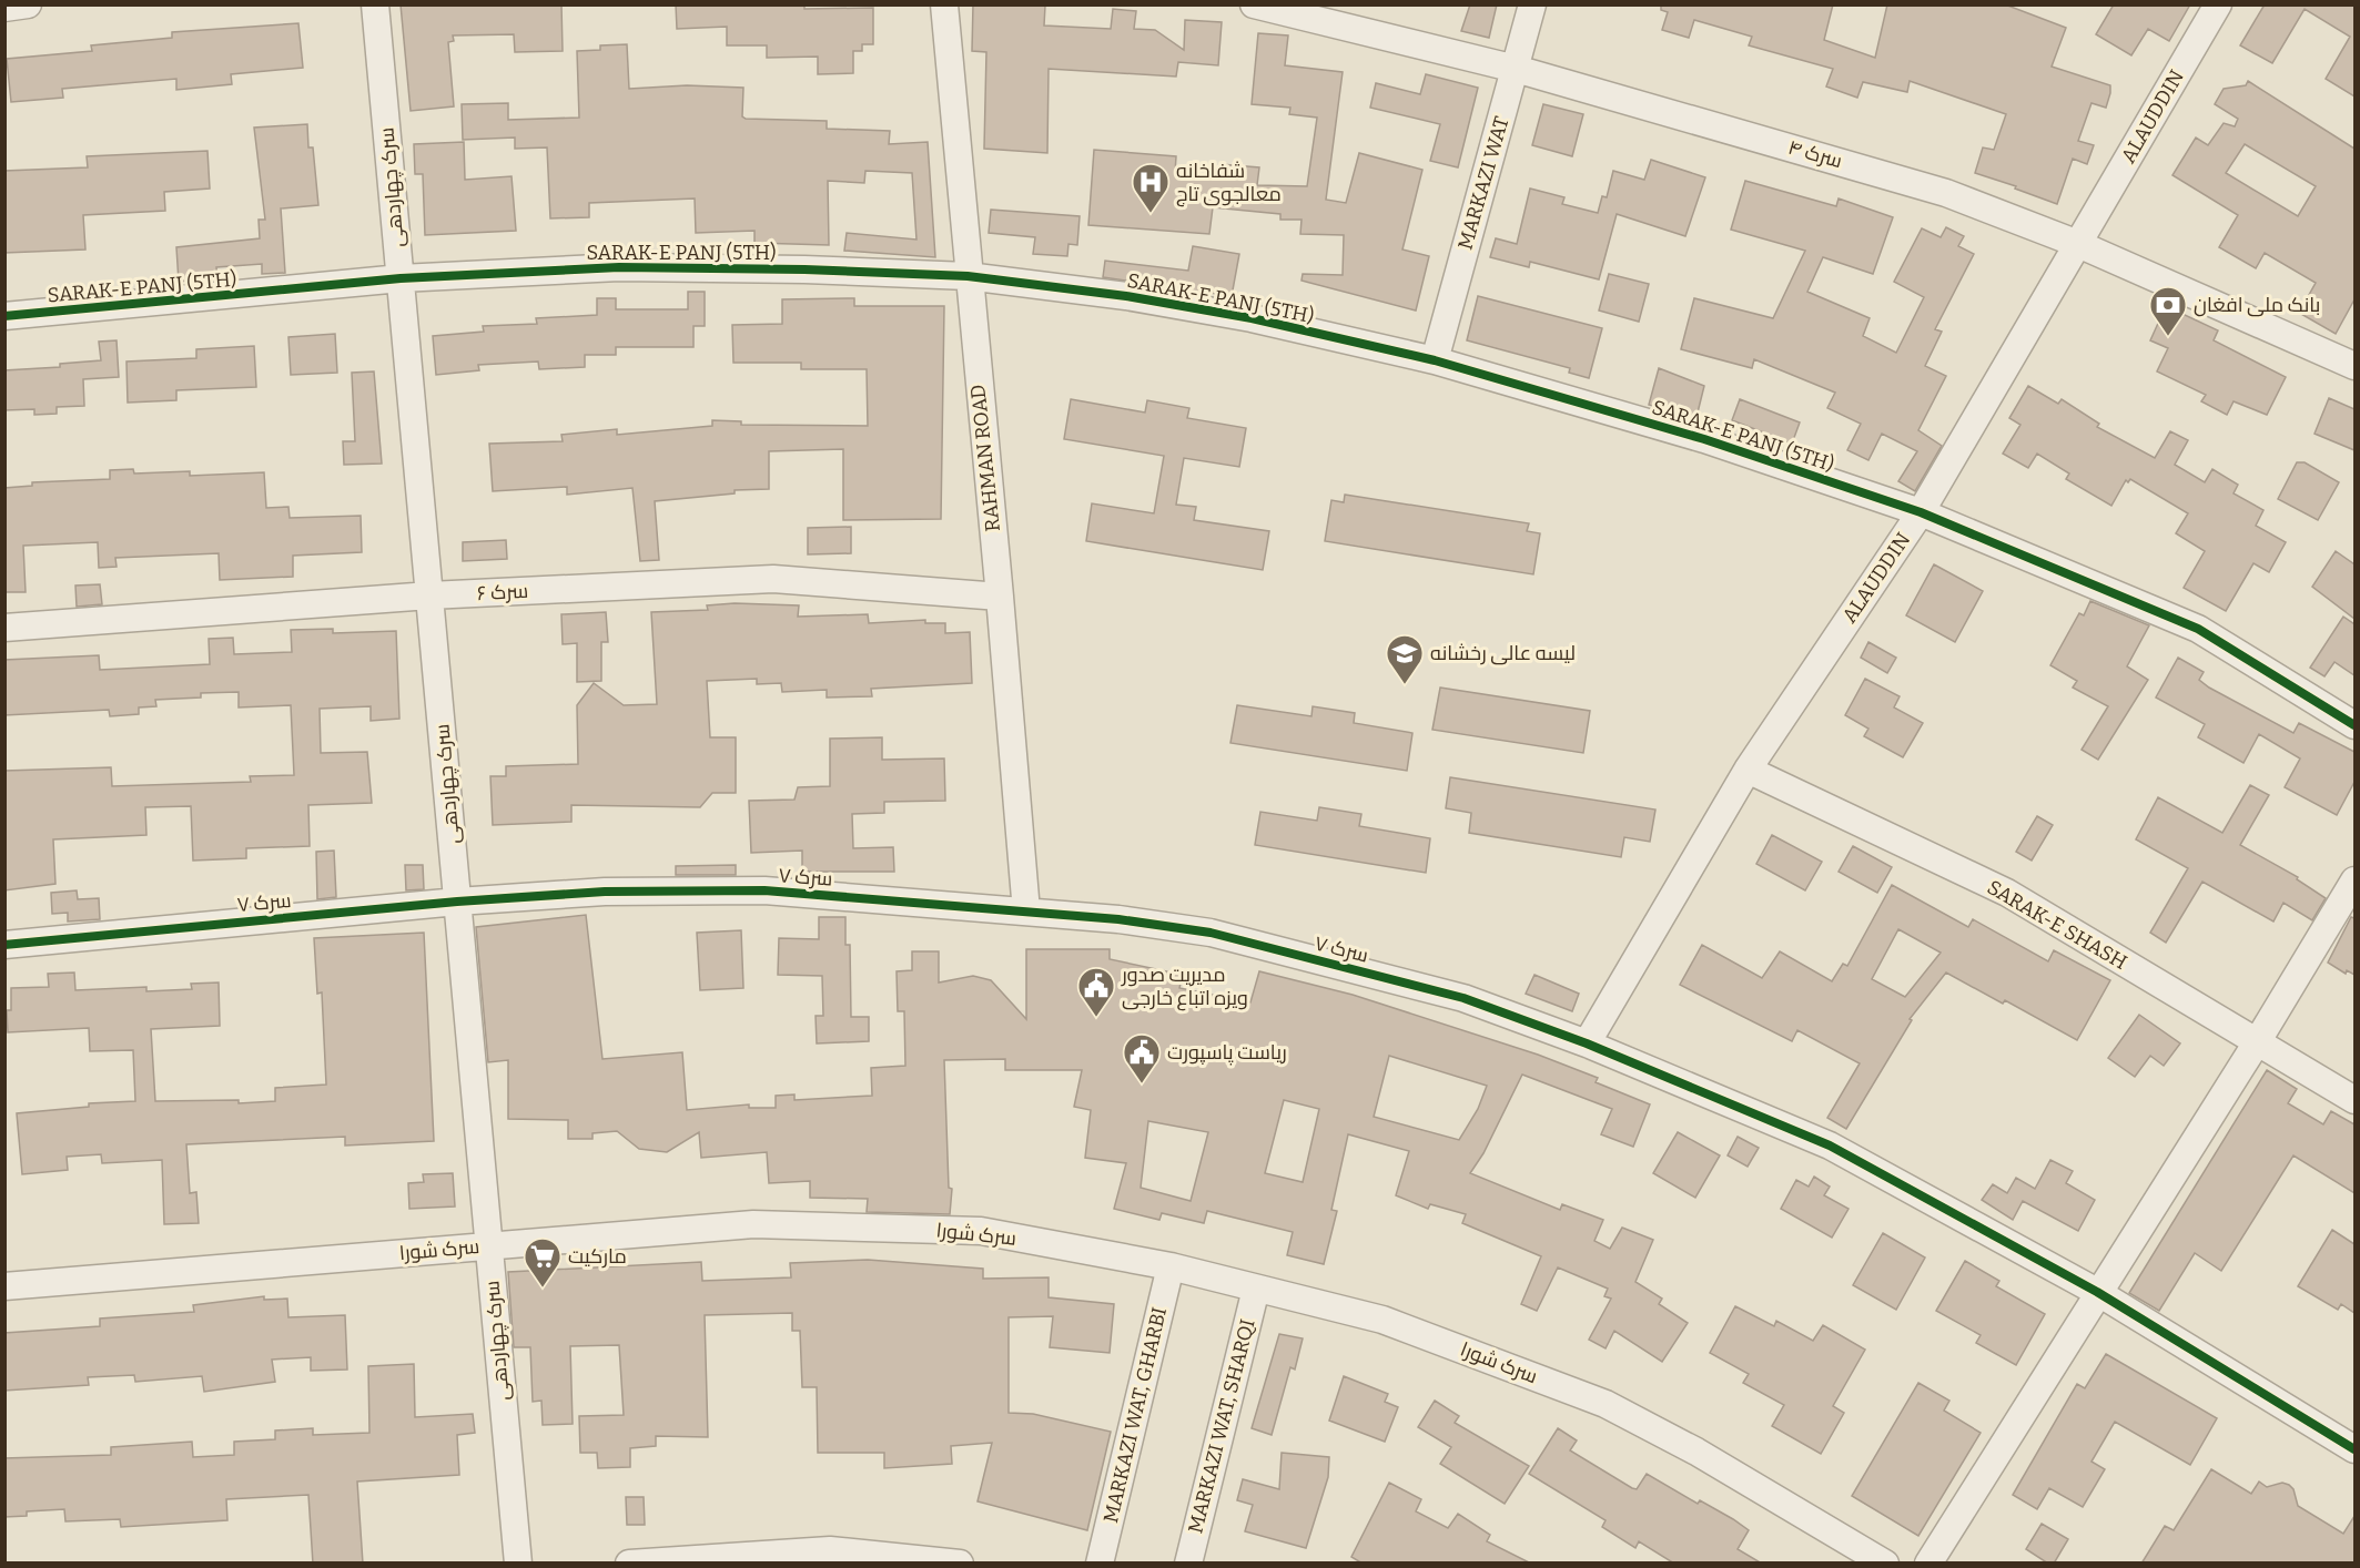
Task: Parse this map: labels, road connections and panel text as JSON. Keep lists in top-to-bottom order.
{
  "streets": {
    "street": [
      "ALAUDDIN",
      "سرک ۴",
      "MARKAZI WAT",
      "سرک چهاردهی",
      "SARAK-E PANJ (5TH)",
      "RAHMAN ROAD",
      "سرک ۶",
      "سرک ۷",
      "SARAK-E SHASH",
      "سرک شورا",
      "MARKAZI WAT, GHARBI",
      "MARKAZI WAT, SHARQI"
    ]
  },
  "crossings": [
    ["ALAUDDIN", "سرک ۴"],
    ["ALAUDDIN", "SARAK-E PANJ (5TH)"],
    ["ALAUDDIN", "سرک ۷"],
    ["ALAUDDIN", "SARAK-E SHASH"],
    ["سرک ۴", "MARKAZI WAT"],
    ["MARKAZI WAT", "SARAK-E PANJ (5TH)"],
    ["سرک چهاردهی", "SARAK-E PANJ (5TH)"],
    ["سرک چهاردهی", "سرک ۶"],
    ["سرک چهاردهی", "سرک ۷"],
    ["سرک چهاردهی", "سرک شورا"],
    ["SARAK-E PANJ (5TH)", "RAHMAN ROAD"],
    ["RAHMAN ROAD", "سرک ۶"],
    ["RAHMAN ROAD", "سرک ۷"],
    ["سرک شورا", "MARKAZI WAT, GHARBI"],
    ["سرک شورا", "MARKAZI WAT, SHARQI"]
  ],
  "places": {
    "hospital": ["شفاخانه معالجوی تاج"],
    "bank": ["بانک ملی افغان"],
    "school or university": ["لیسه عالی رخشانه"],
    "public building": ["مدیریت صدور ویزه اتباع خارجی", "ریاست پاسپورت"],
    "supermarket": ["مارکیت"]
  }
}
